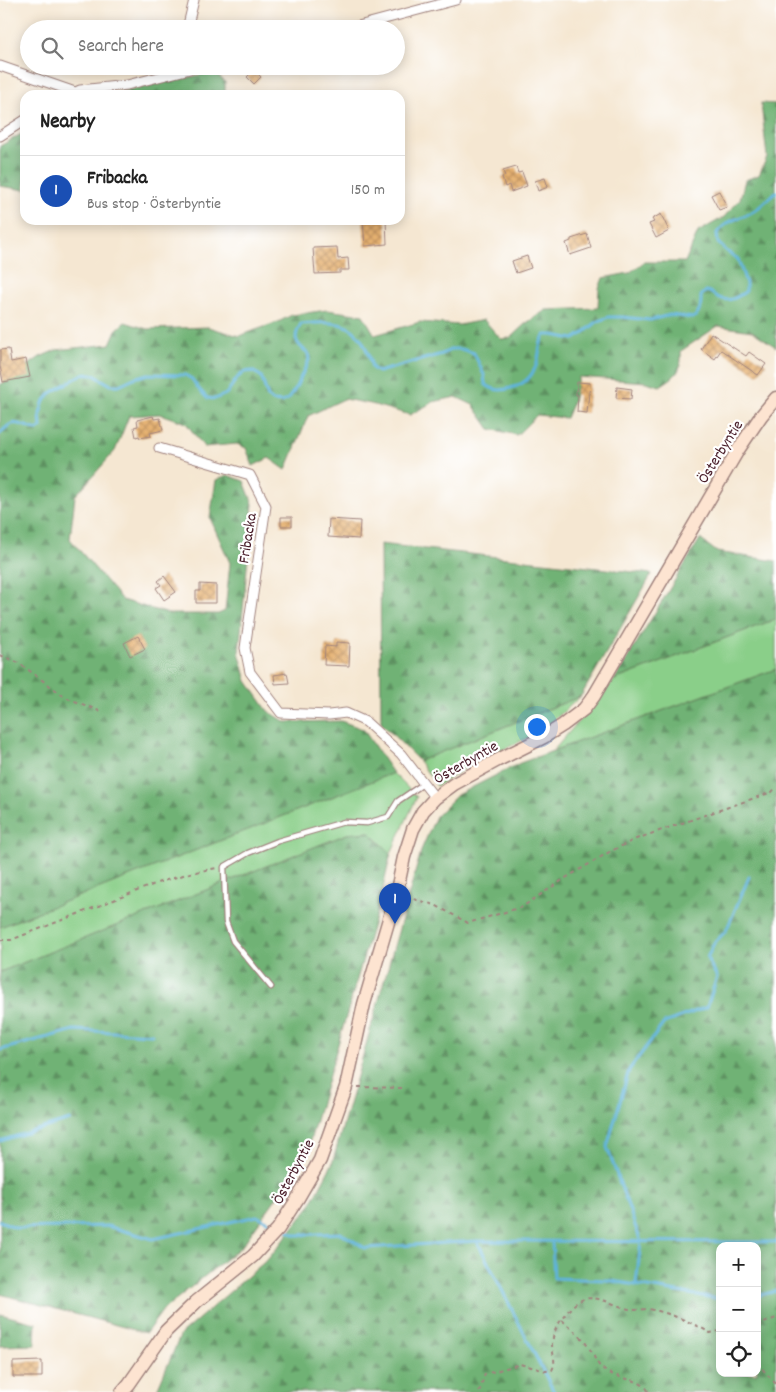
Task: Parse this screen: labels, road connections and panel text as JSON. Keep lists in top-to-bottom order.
{
  "streets": {
    "street": ["Österbyntie", "Fribacka"]
  },
  "crossings": [
    ["Österbyntie", "Fribacka"]
  ],
  "page": {
    "search": "Search here",
    "heading": "Nearby",
    "list": [
      {
        "mark": "1",
        "name": "Fribacka",
        "note": "Bus stop · Österbyntie",
        "value": "150 m"
      }
    ],
    "pins": "1",
    "map_buttons": ["+", "−"]
  }
}
